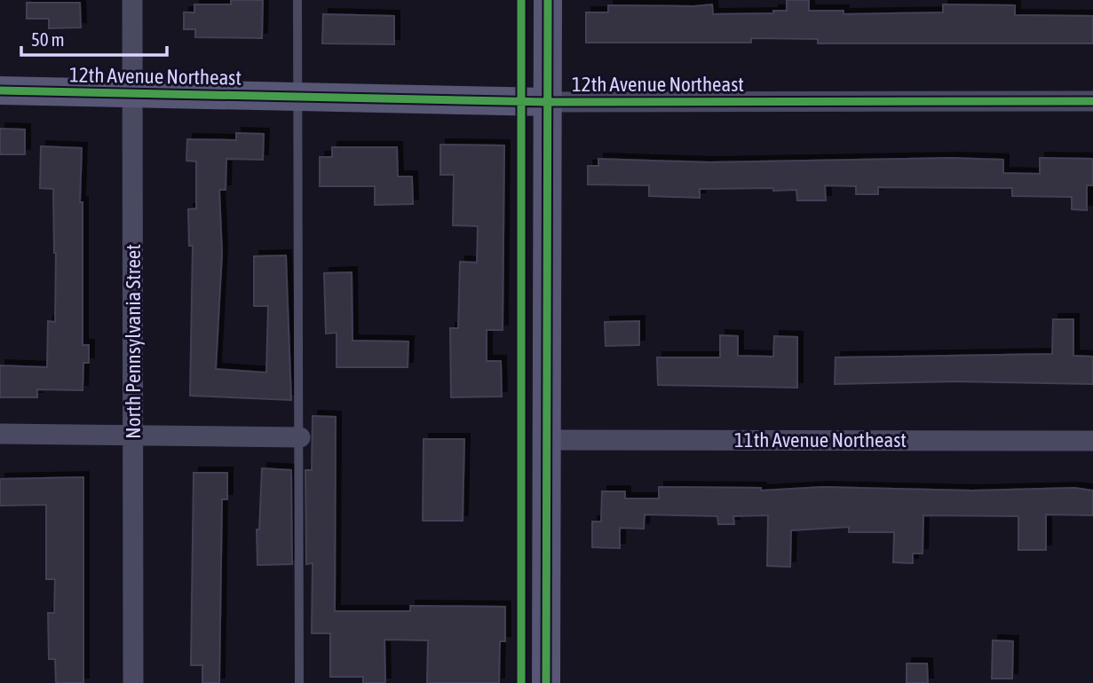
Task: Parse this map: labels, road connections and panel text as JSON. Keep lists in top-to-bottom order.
{
  "streets": {
    "street": ["12th Avenue Northeast", "North Pennsylvania Street", "11th Avenue Northeast"]
  },
  "crossings": [
    ["12th Avenue Northeast", "North Pennsylvania Street"]
  ],
  "scale_bar": "50 m"
}
